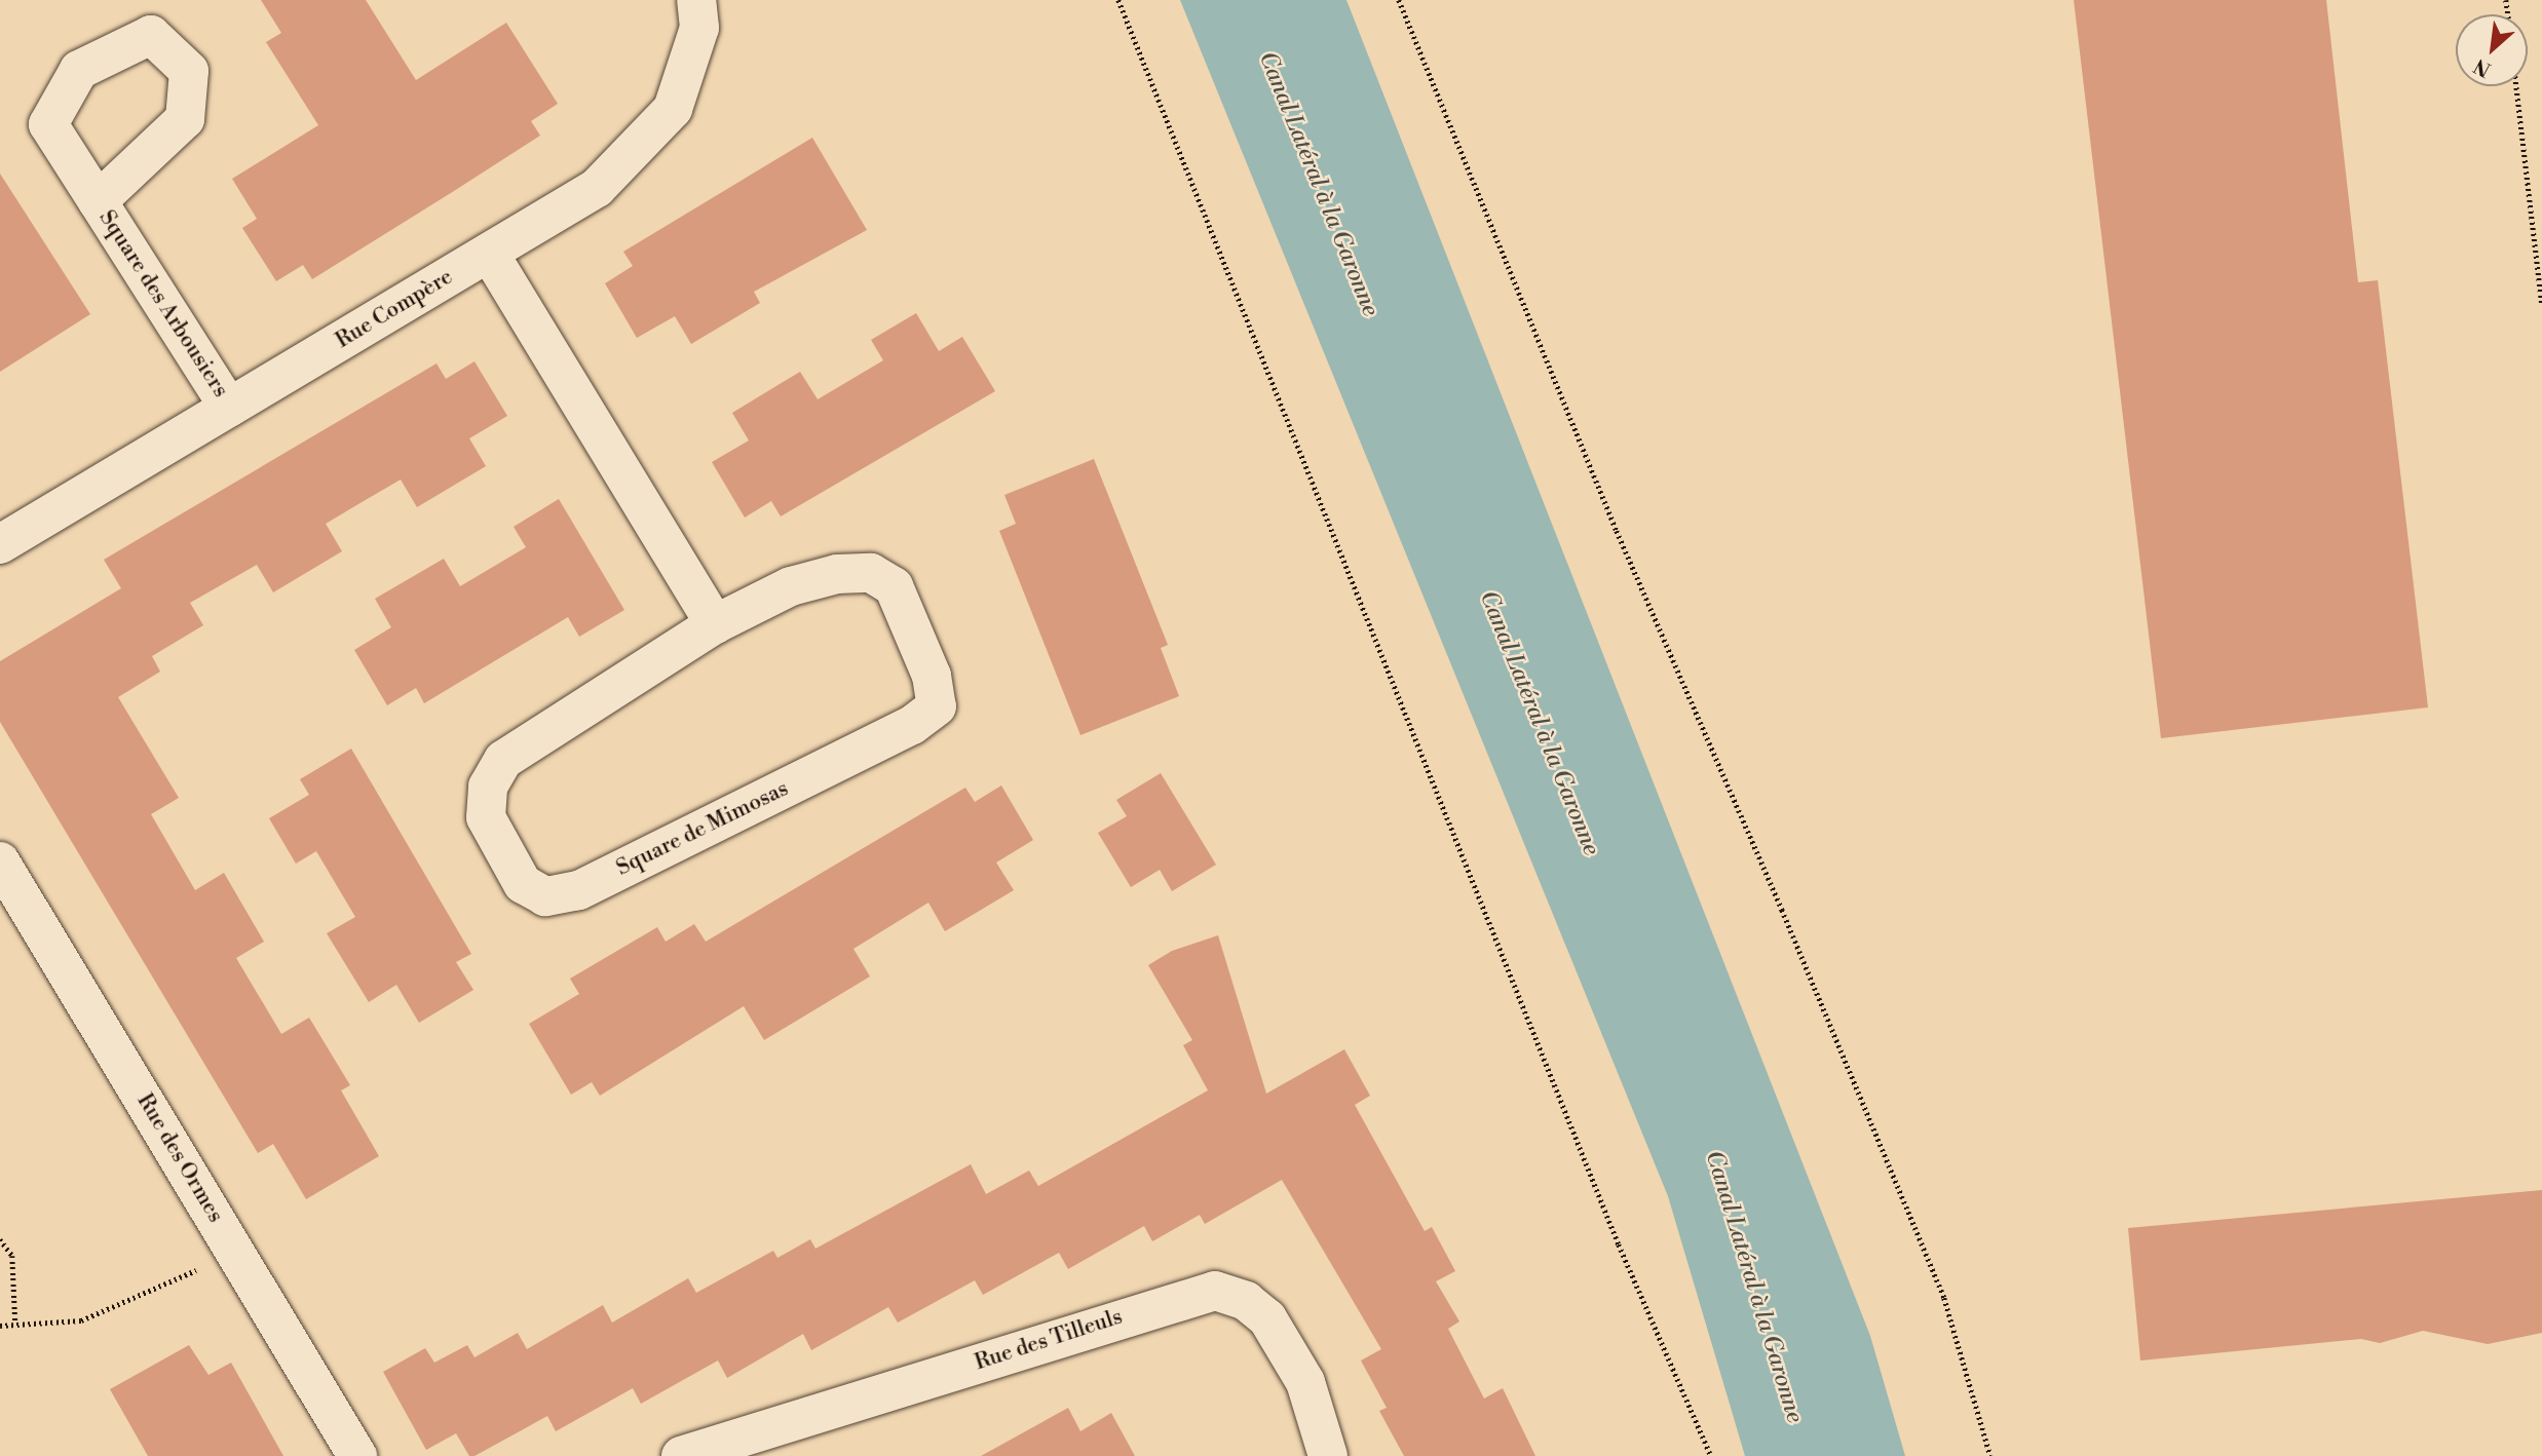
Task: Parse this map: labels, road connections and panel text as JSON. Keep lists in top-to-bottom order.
{
  "streets": {
    "street": [
      "Square des Arbousiers",
      "Rue Compère",
      "Square de Mimosas",
      "Rue des Ormes",
      "Rue des Tilleuls"
    ]
  },
  "crossings": [
    ["Square des Arbousiers", "Rue Compère"]
  ],
  "water": ["Canal Latéral à la Garonne"],
  "north": "bottom left"
}
